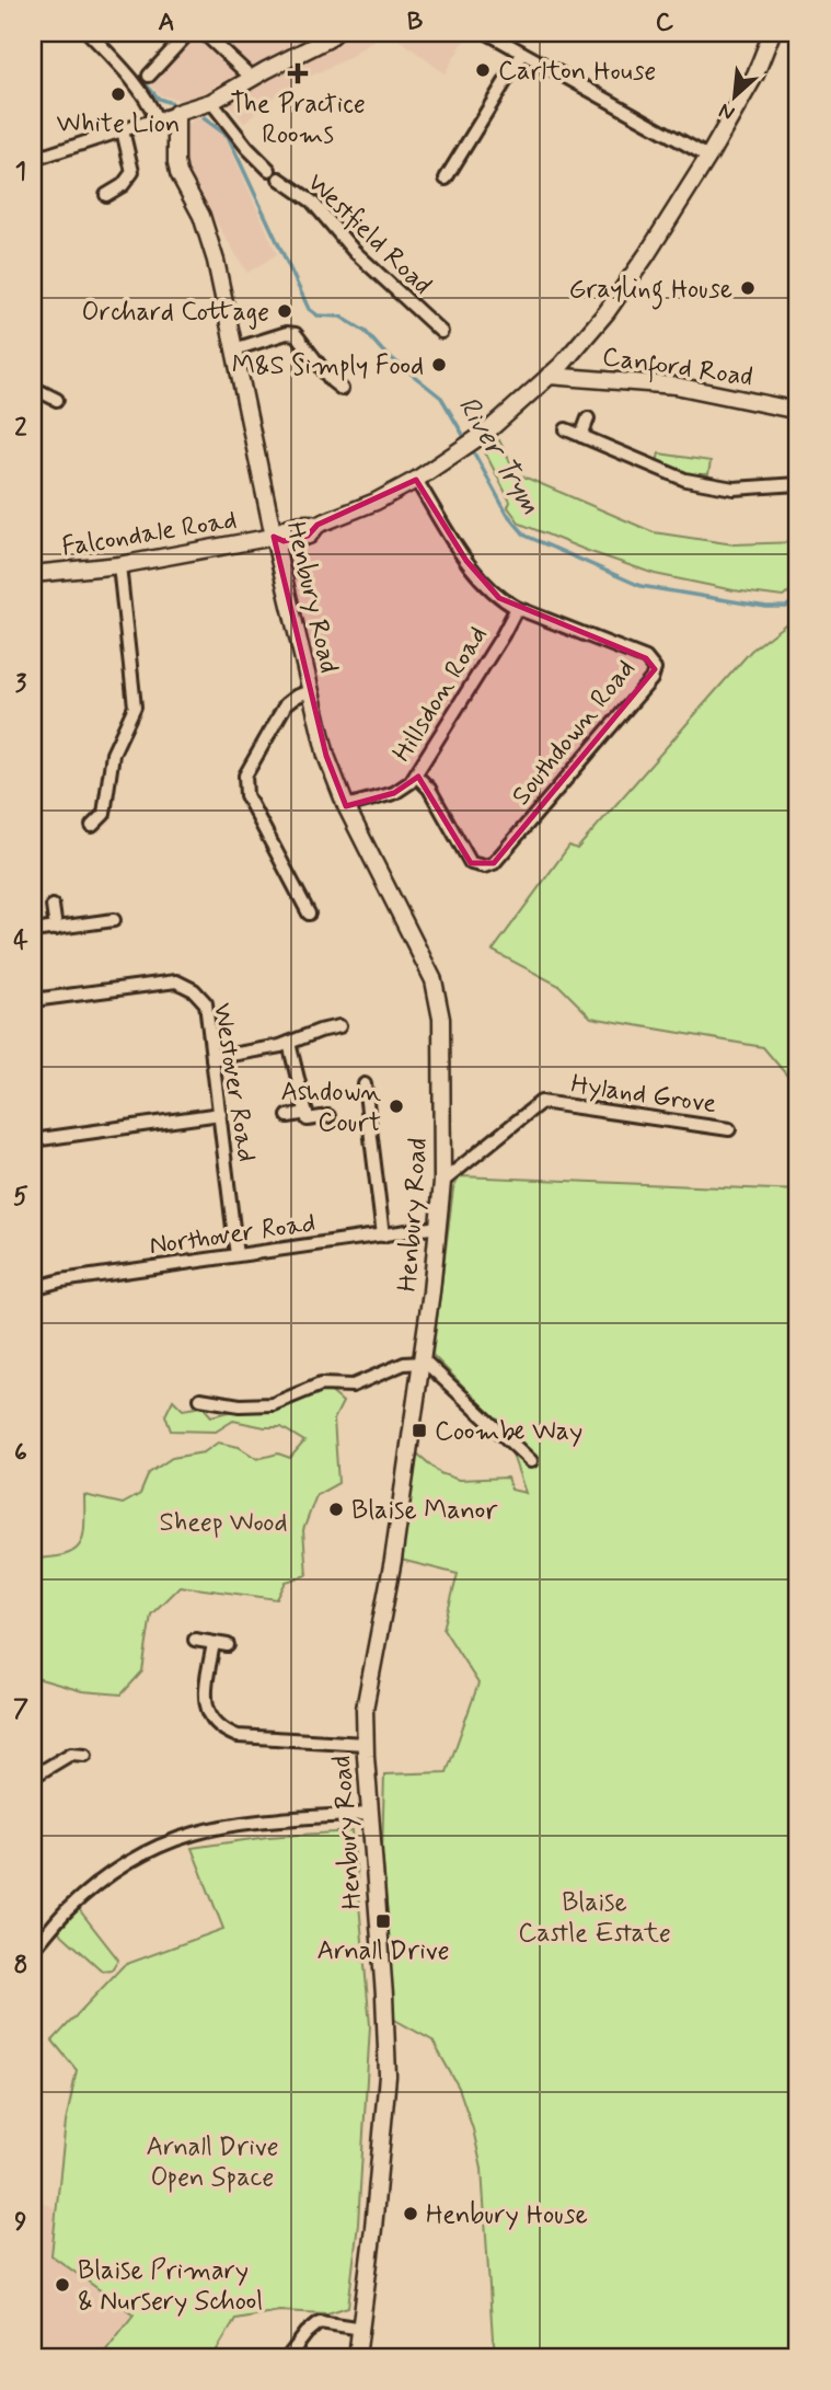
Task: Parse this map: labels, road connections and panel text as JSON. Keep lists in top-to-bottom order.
{
  "streets": {
    "main road": ["Canford Road", "Falcondale Road", "Henbury Road"],
    "street": [
      "Westfield Road",
      "Hillsdon Road",
      "Southdown Road",
      "Westover Road",
      "Hyland Grove",
      "Northover Road"
    ]
  },
  "crossings": [
    ["Canford Road", "Falcondale Road"],
    ["Falcondale Road", "Henbury Road"],
    ["Falcondale Road", "Southdown Road"],
    ["Henbury Road", "Hillsdon Road"],
    ["Henbury Road", "Hyland Grove"],
    ["Henbury Road", "Northover Road"],
    ["Hillsdon Road", "Southdown Road"],
    ["Westover Road", "Northover Road"]
  ],
  "water": ["River Trym"],
  "parks": ["Sheep Wood", "Blaise Castle Estate", "Arnall Drive Open Space"],
  "places": {
    "other": [
      "Carlton House",
      "White Lion",
      "Grayling House",
      "Orchard Cottage",
      "M&S Simply Food",
      "Ashdown Court",
      "Blaise Manor",
      "Henbury House",
      "Blaise Primary & Nursery School"
    ],
    "health": ["The Practice Rooms"],
    "transit": ["Coombe Way", "Arnall Drive"]
  },
  "north": "bottom left",
  "grid": {
    "columns": ["A", "B", "C"],
    "rows": [
      "1",
      "2",
      "3",
      "4",
      "5",
      "6",
      "7",
      "8",
      "9"
    ]
  }
}
